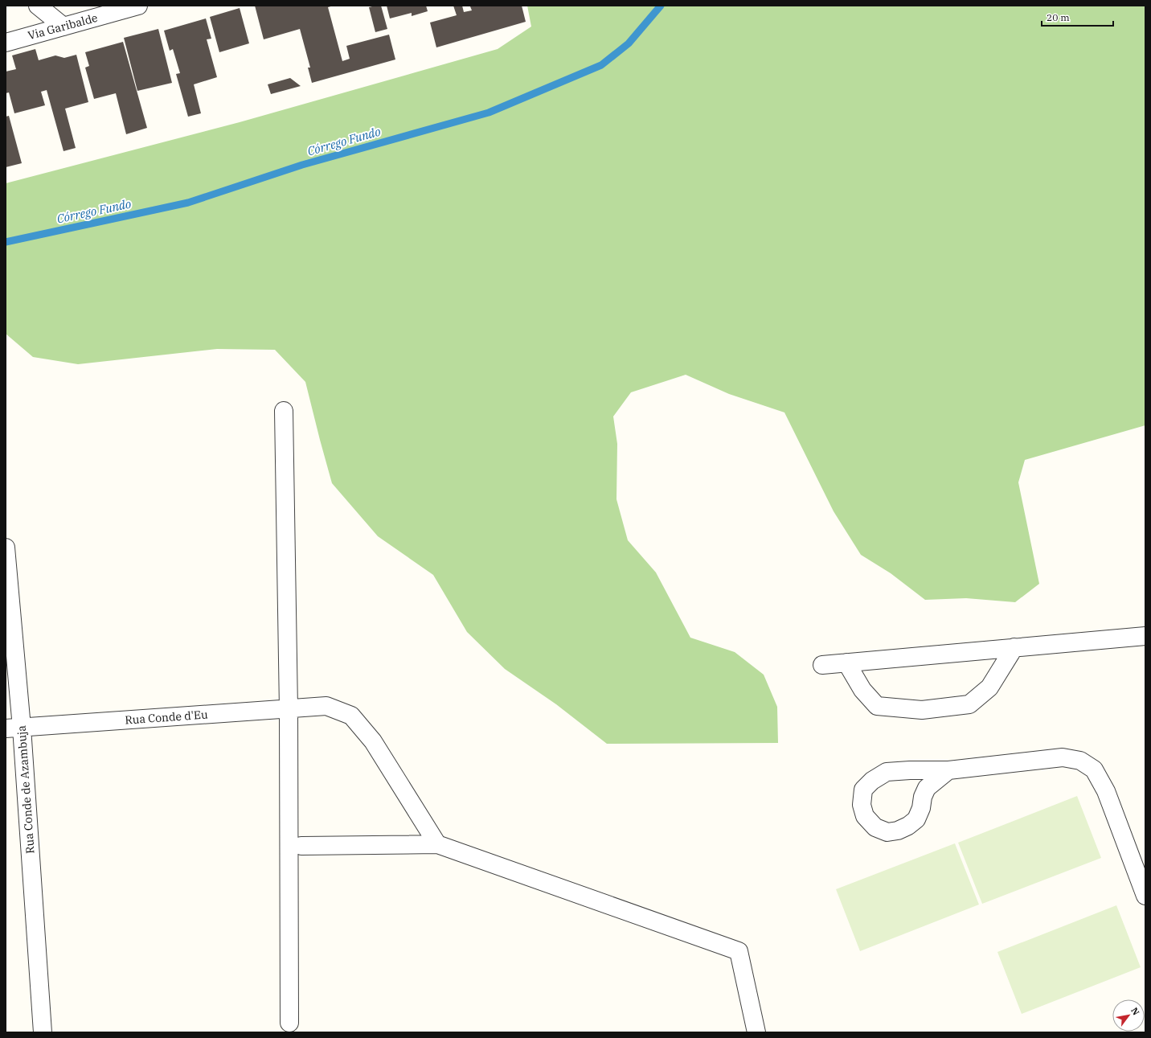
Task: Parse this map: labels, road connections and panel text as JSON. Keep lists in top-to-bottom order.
{
  "streets": {
    "street": ["Via Garibalde", "Rua Conde d'Eu", "Rua Conde de Azambuja"]
  },
  "crossings": [
    ["Rua Conde d'Eu", "Rua Conde de Azambuja"]
  ],
  "water": ["Córrego Fundo"],
  "scale_bar": "20 m",
  "north": "top right"
}
